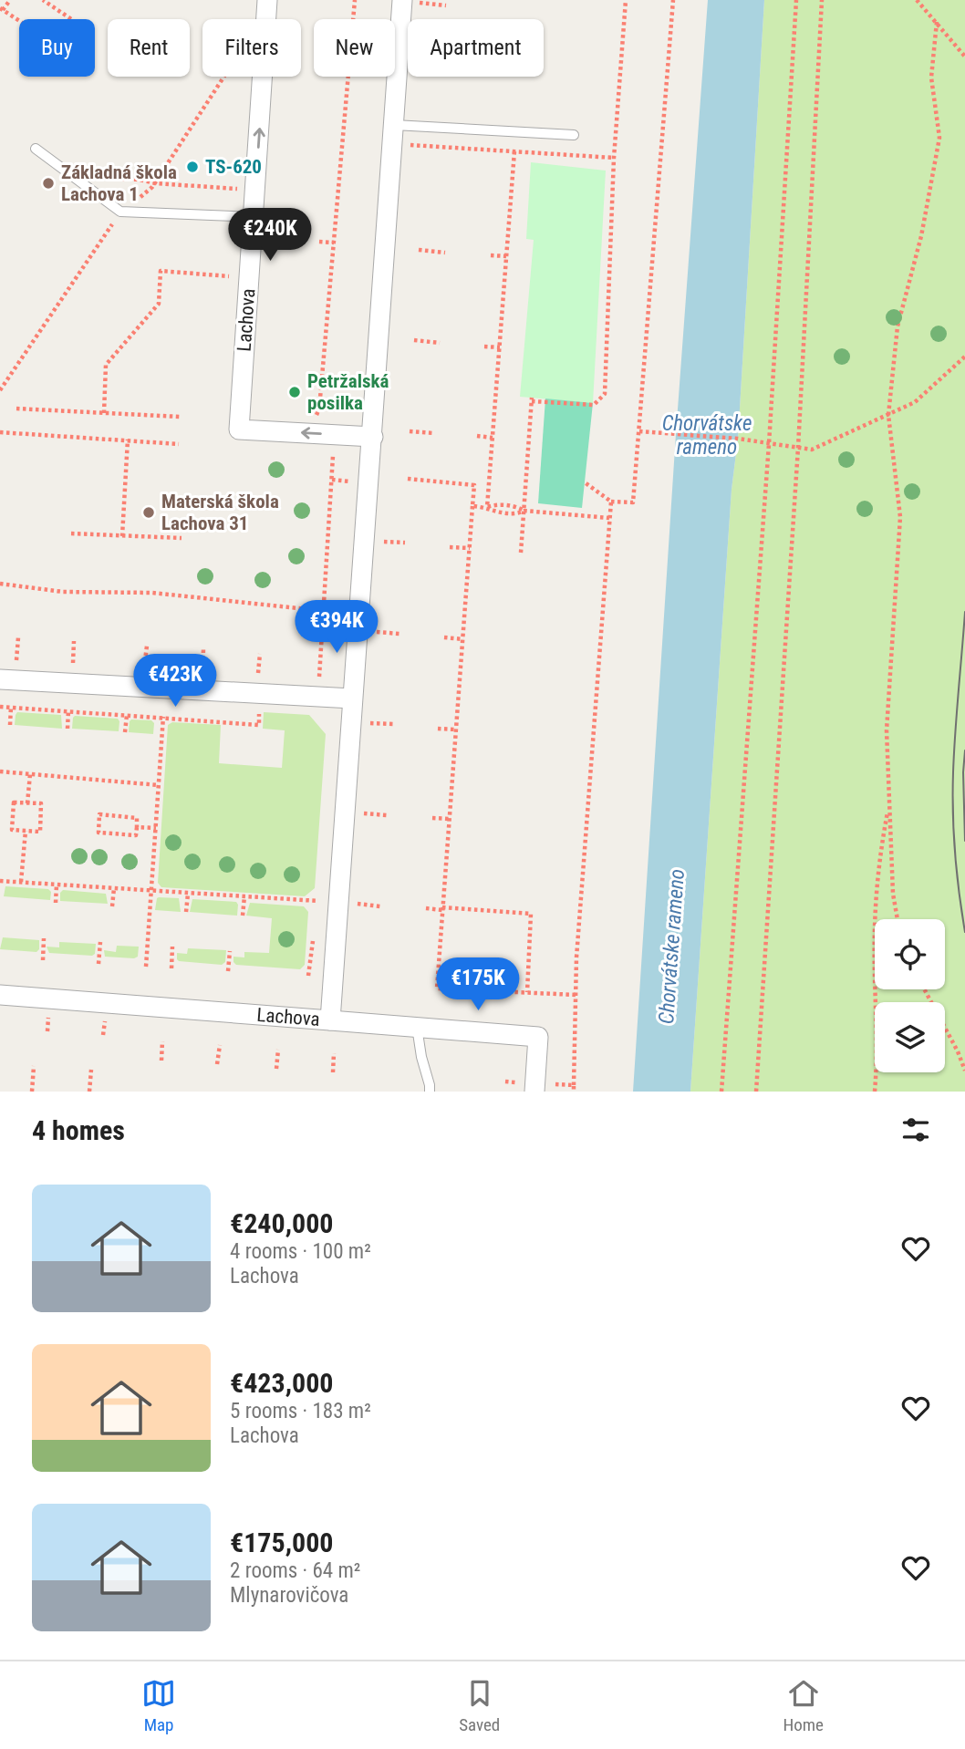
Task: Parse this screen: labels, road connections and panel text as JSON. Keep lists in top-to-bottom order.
{
  "streets": {
    "street": ["Lachova"]
  },
  "water": ["Chorvátske rameno"],
  "places": [
    "TS-620",
    "Základná škola Lachova 1",
    "Petržalská posilka",
    "Materská škola Lachova 31"
  ],
  "page": {
    "chip": [
      "Buy",
      "Rent",
      "Filters",
      "New",
      "Apartment"
    ],
    "price": [
      "€240K",
      "€394K",
      "€423K",
      "€175K"
    ],
    "heading": "4 homes",
    "list": [
      {
        "name": "€240,000",
        "note": "4 rooms · 100 m² · Lachova"
      },
      {
        "name": "€423,000",
        "note": "5 rooms · 183 m² · Lachova"
      },
      {
        "name": "€175,000",
        "note": "2 rooms · 64 m² · Mlynarovičova"
      }
    ],
    "tabs": ["Map", "Saved", "Home"]
  }
}
